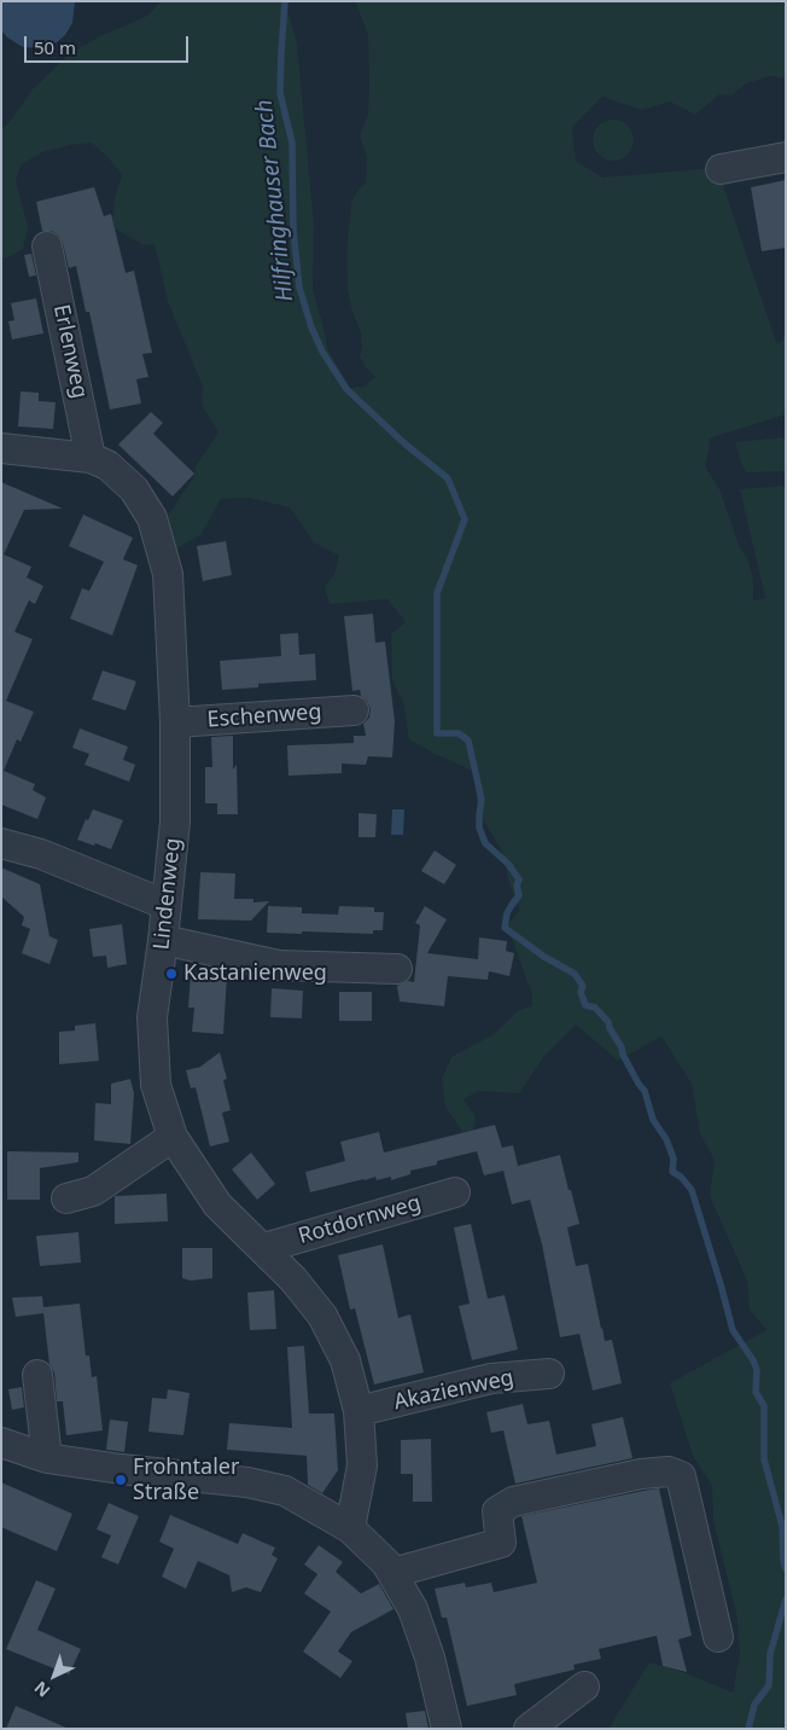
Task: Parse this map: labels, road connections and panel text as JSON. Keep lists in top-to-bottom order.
{
  "streets": {
    "street": [
      "Erlenweg",
      "Eschenweg",
      "Lindenweg",
      "Rotdornweg",
      "Akazienweg"
    ]
  },
  "crossings": [
    ["Erlenweg", "Lindenweg"],
    ["Eschenweg", "Lindenweg"],
    ["Lindenweg", "Rotdornweg"],
    ["Lindenweg", "Akazienweg"]
  ],
  "water": ["Hilfringhauser Bach"],
  "places": ["Kastanienweg", "Frohntaler Straße"],
  "scale_bar": "50 m",
  "north": "bottom left"
}
